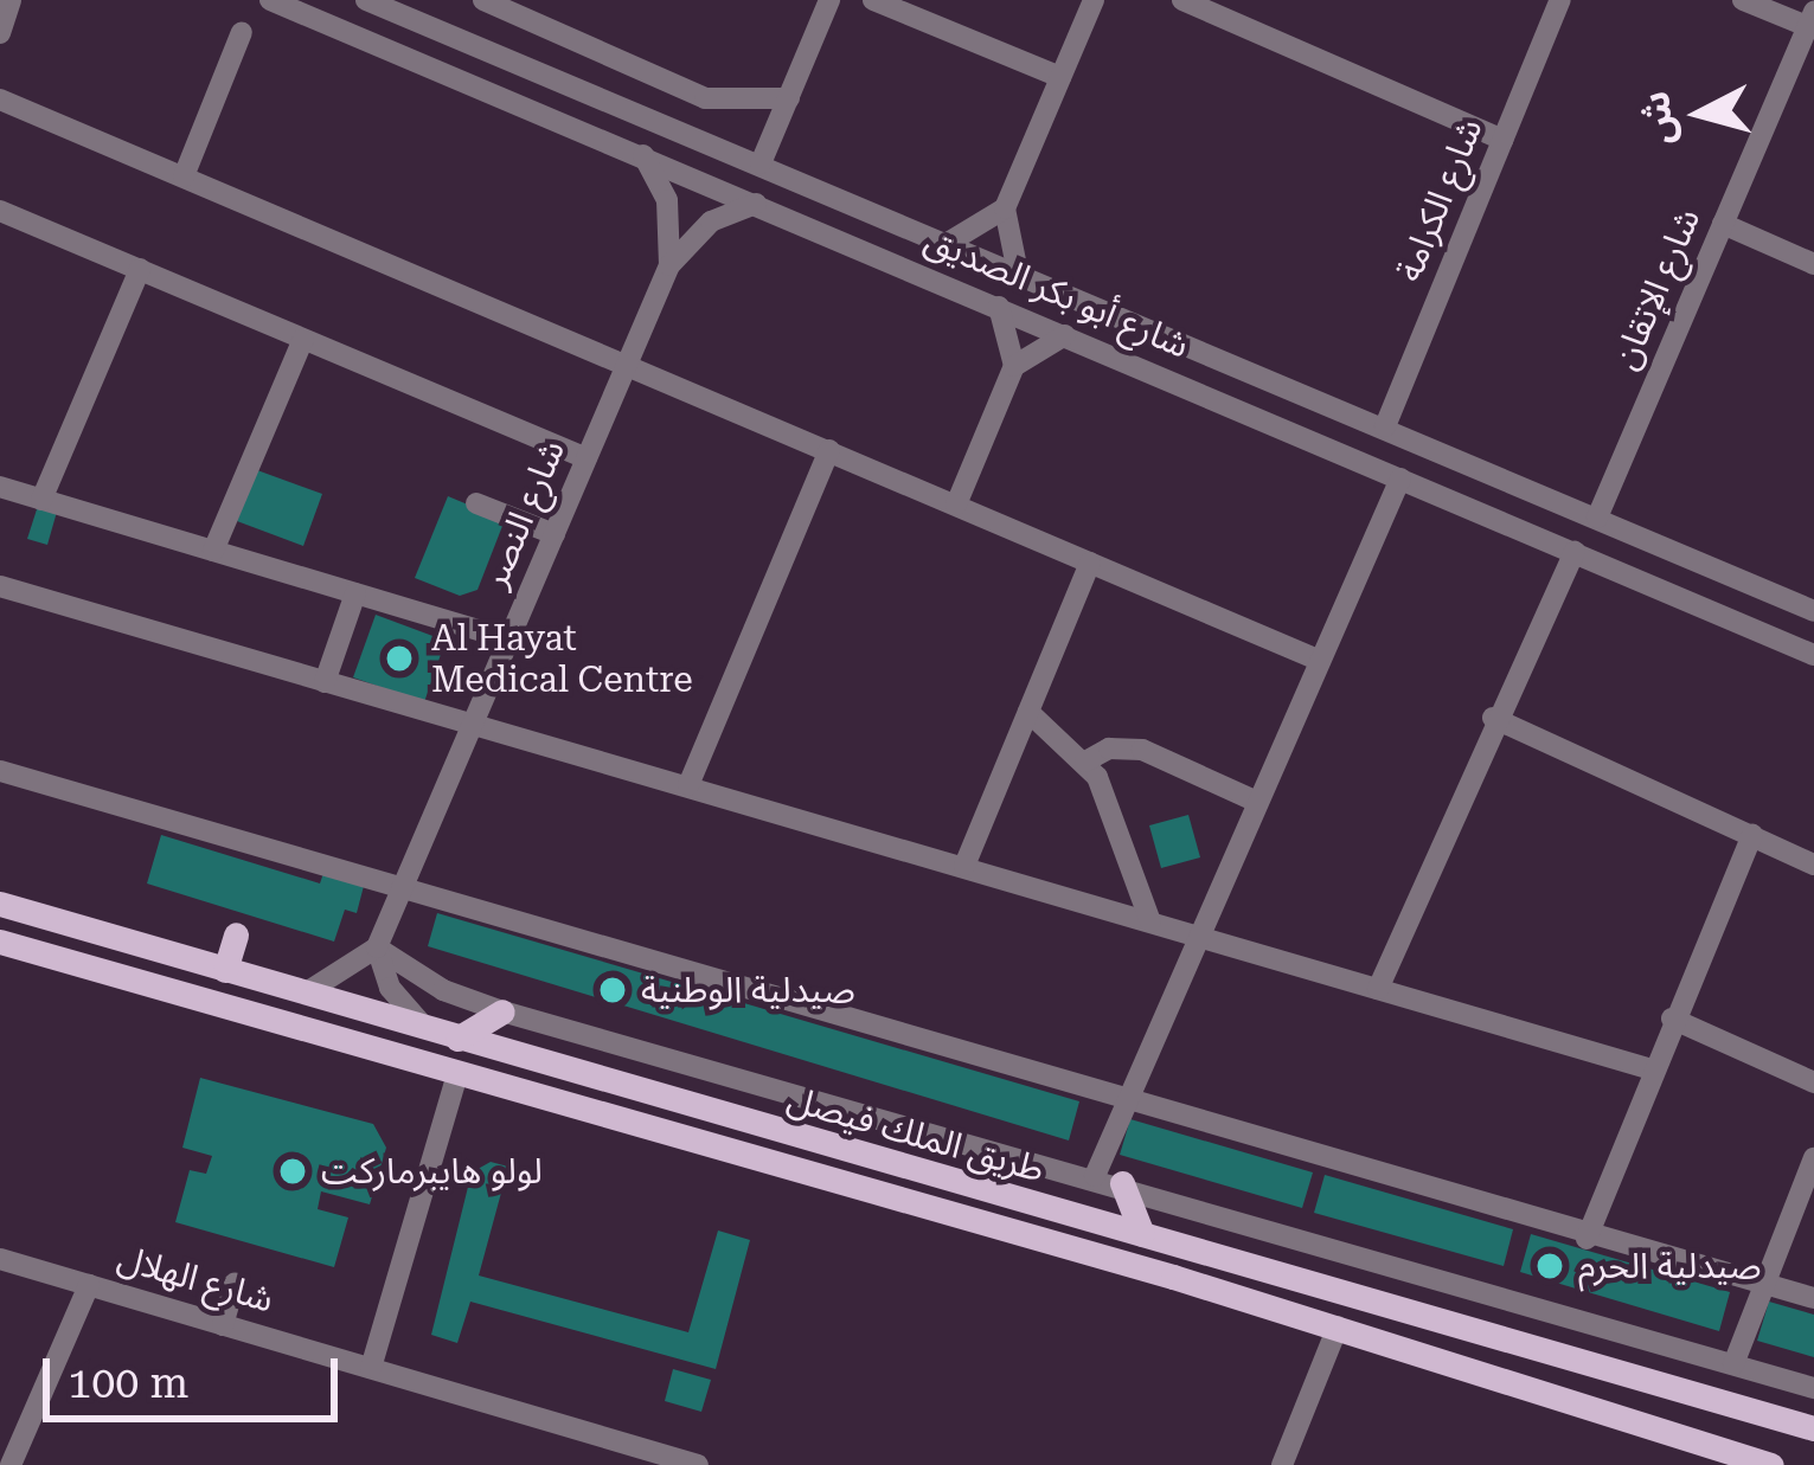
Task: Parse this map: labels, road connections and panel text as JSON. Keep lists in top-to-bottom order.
{
  "streets": {
    "main road": ["طريق الملك فيصل"],
    "street": [
      "شارع الكرامة",
      "شارع الإتقان",
      "شارع أبو بكر الصديق",
      "شارع النصر",
      "شارع الهلال"
    ]
  },
  "crossings": [
    ["شارع الكرامة", "شارع أبو بكر الصديق"],
    ["شارع الإتقان", "شارع أبو بكر الصديق"],
    ["شارع أبو بكر الصديق", "شارع النصر"]
  ],
  "places": [
    "Al Hayat Medical Centre",
    "صيدلية الوطنية",
    "لولو هايبرماركت",
    "صيدلية الحرم"
  ],
  "scale_bar": "100 m",
  "north": "left"
}
